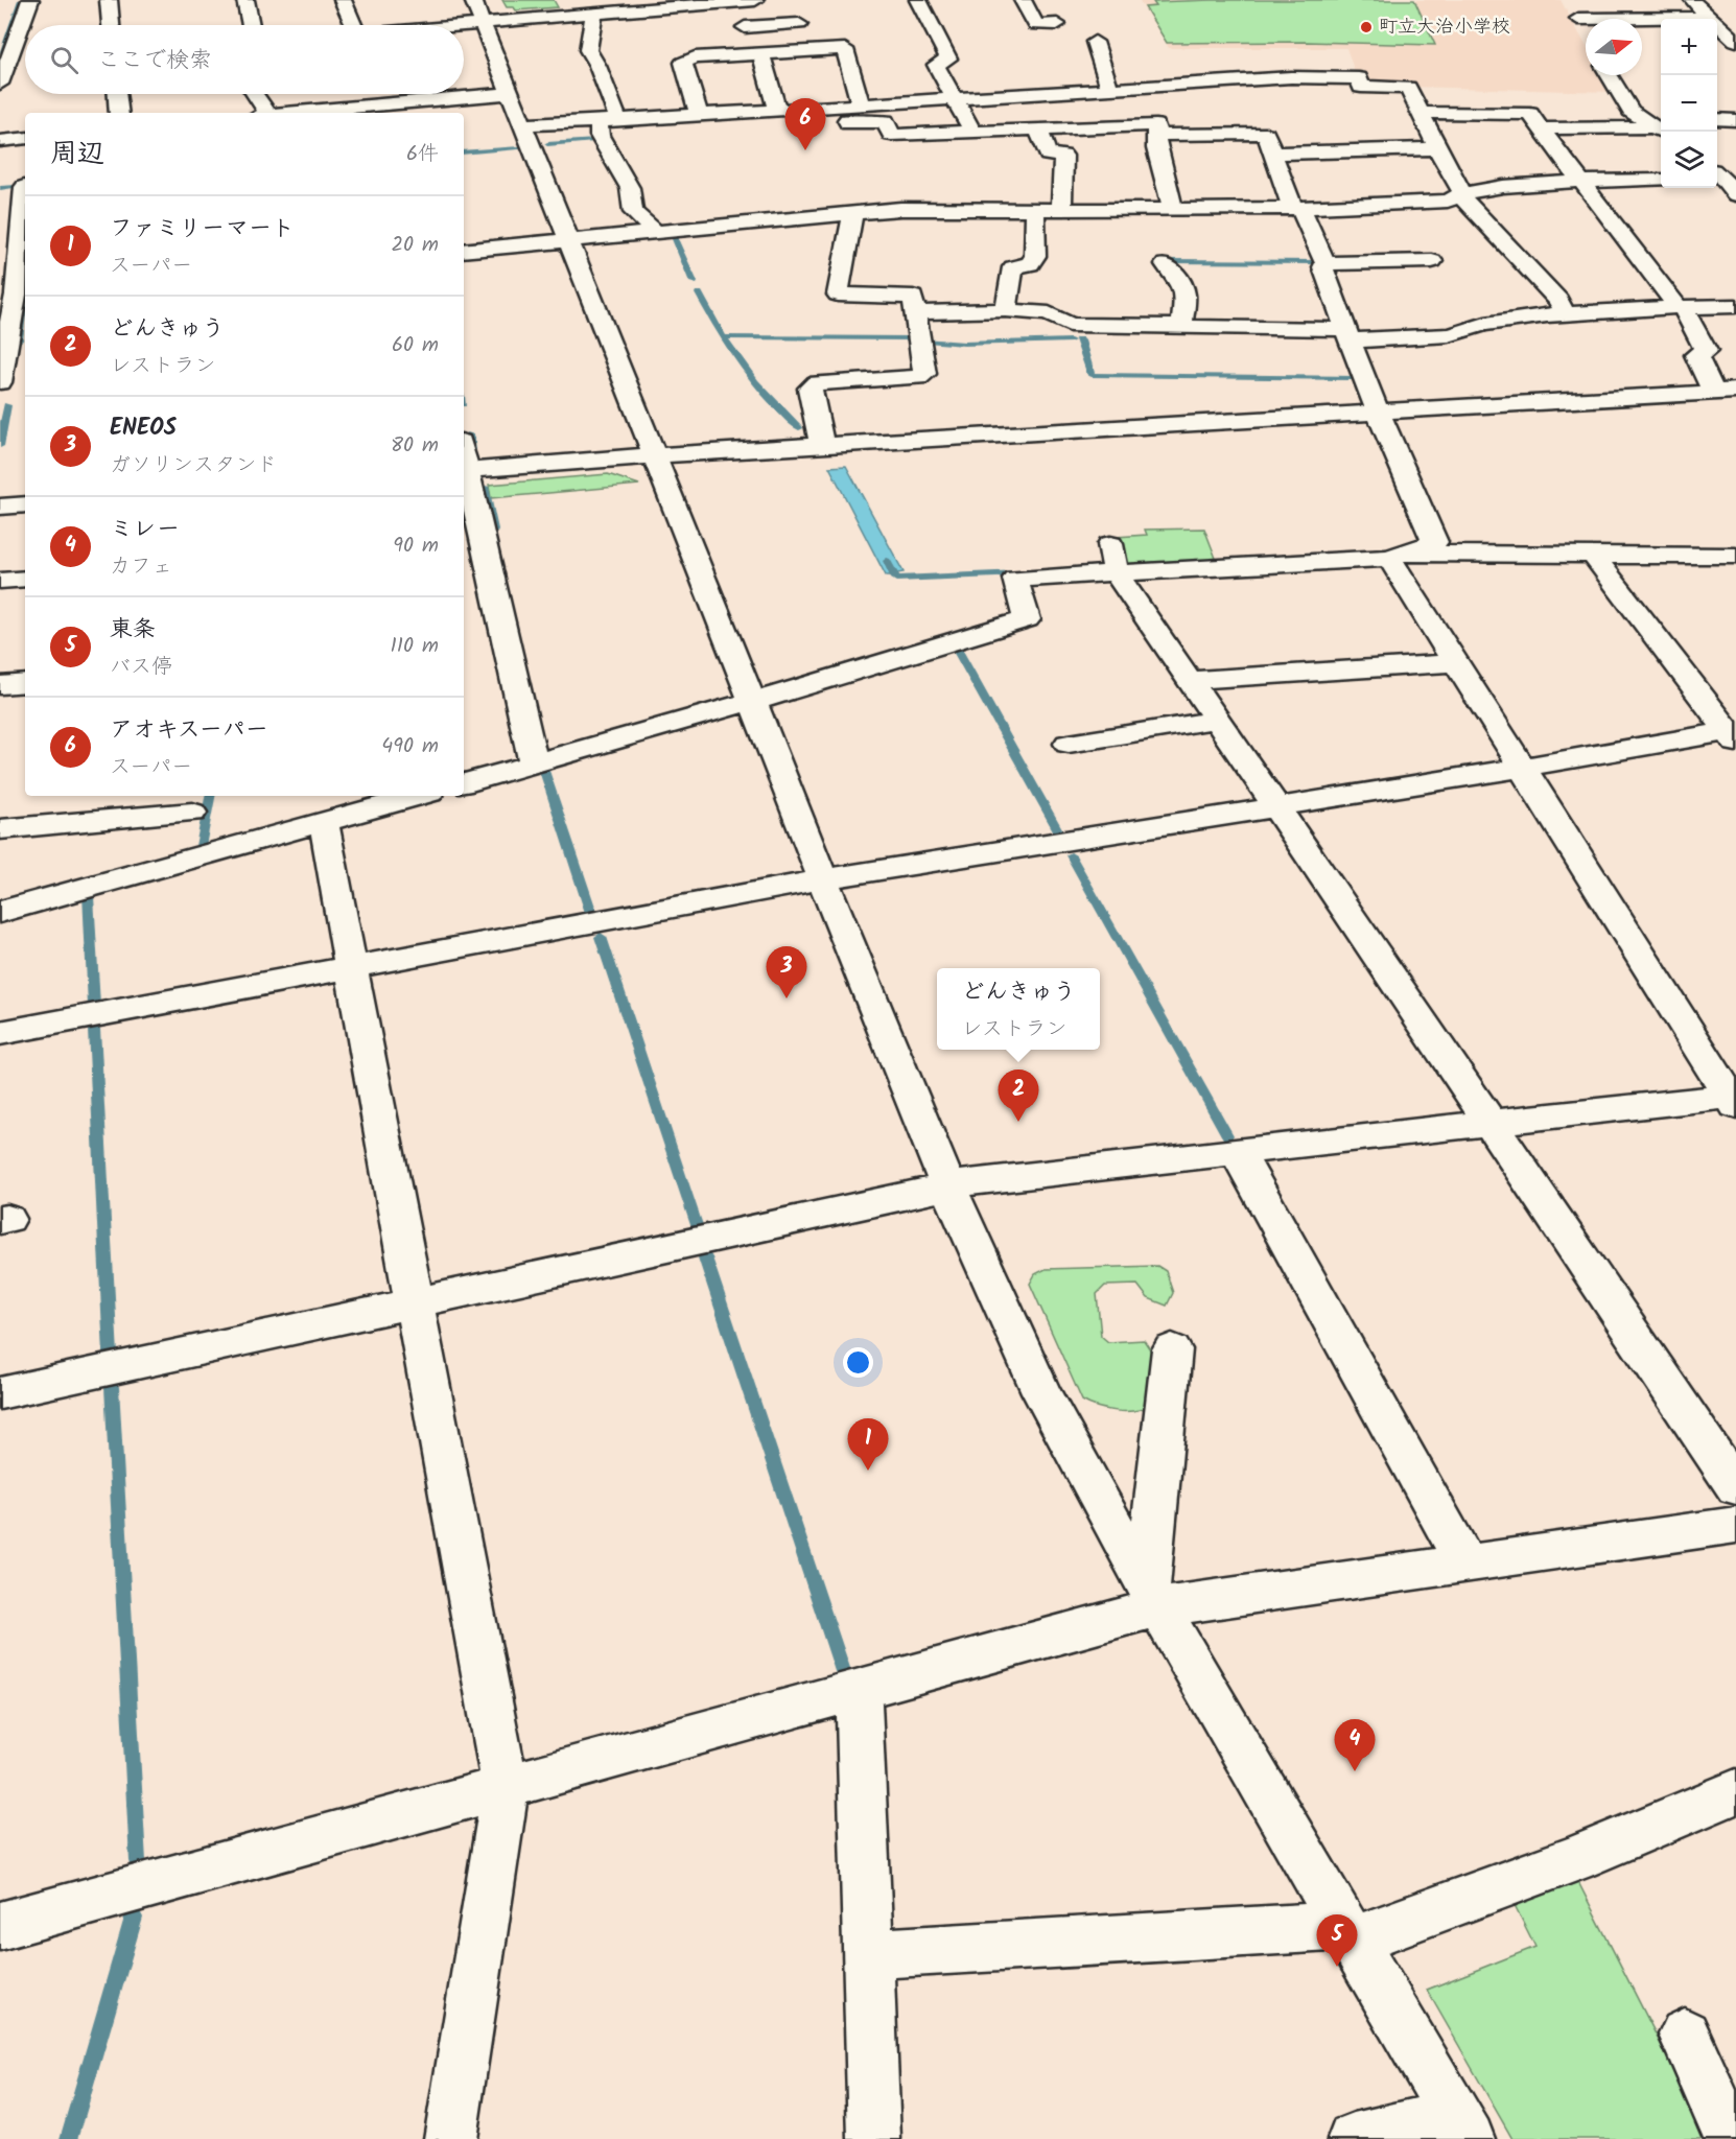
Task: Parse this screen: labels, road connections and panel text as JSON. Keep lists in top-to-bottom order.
{
  "places": ["町立大治小学校"],
  "north": "right",
  "page": {
    "map_buttons": ["+", "−"],
    "search": "ここで検索",
    "pins": [
      "6",
      "3",
      "2",
      "1",
      "4",
      "5"
    ],
    "heading": ["周辺", "6件"],
    "list": [
      {
        "mark": "1",
        "name": "ファミリーマート",
        "note": "スーパー",
        "value": "20 m"
      },
      {
        "mark": "2",
        "name": "どんきゅう",
        "note": "レストラン",
        "value": "60 m"
      },
      {
        "mark": "3",
        "name": "ENEOS",
        "note": "ガソリンスタンド",
        "value": "80 m"
      },
      {
        "mark": "4",
        "name": "ミレー",
        "note": "カフェ",
        "value": "90 m"
      },
      {
        "mark": "5",
        "name": "東条",
        "note": "バス停",
        "value": "110 m"
      },
      {
        "mark": "6",
        "name": "アオキスーパー",
        "note": "スーパー",
        "value": "490 m"
      }
    ],
    "popup": ["どんきゅう", "レストラン"]
  }
}
